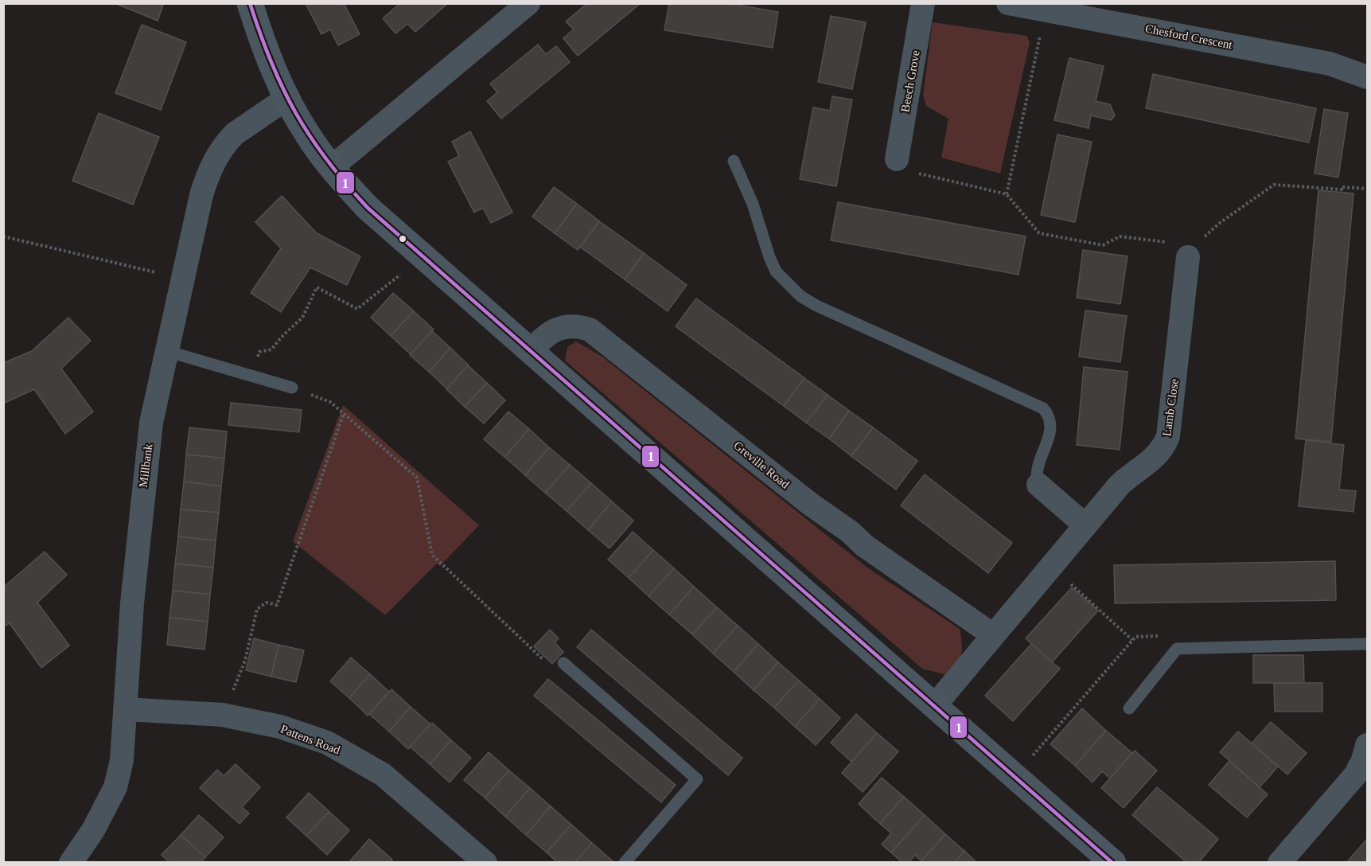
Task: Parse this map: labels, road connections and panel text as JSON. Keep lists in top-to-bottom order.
{
  "streets": {
    "street": [
      "Chesford Crescent",
      "Beech Grove",
      "Lamb Close",
      "Greville Road",
      "Millbank",
      "Pattens Road"
    ]
  },
  "crossings": [
    ["Lamb Close", "Greville Road"],
    ["Millbank", "Pattens Road"]
  ],
  "lines": ["transit line 1"]
}
